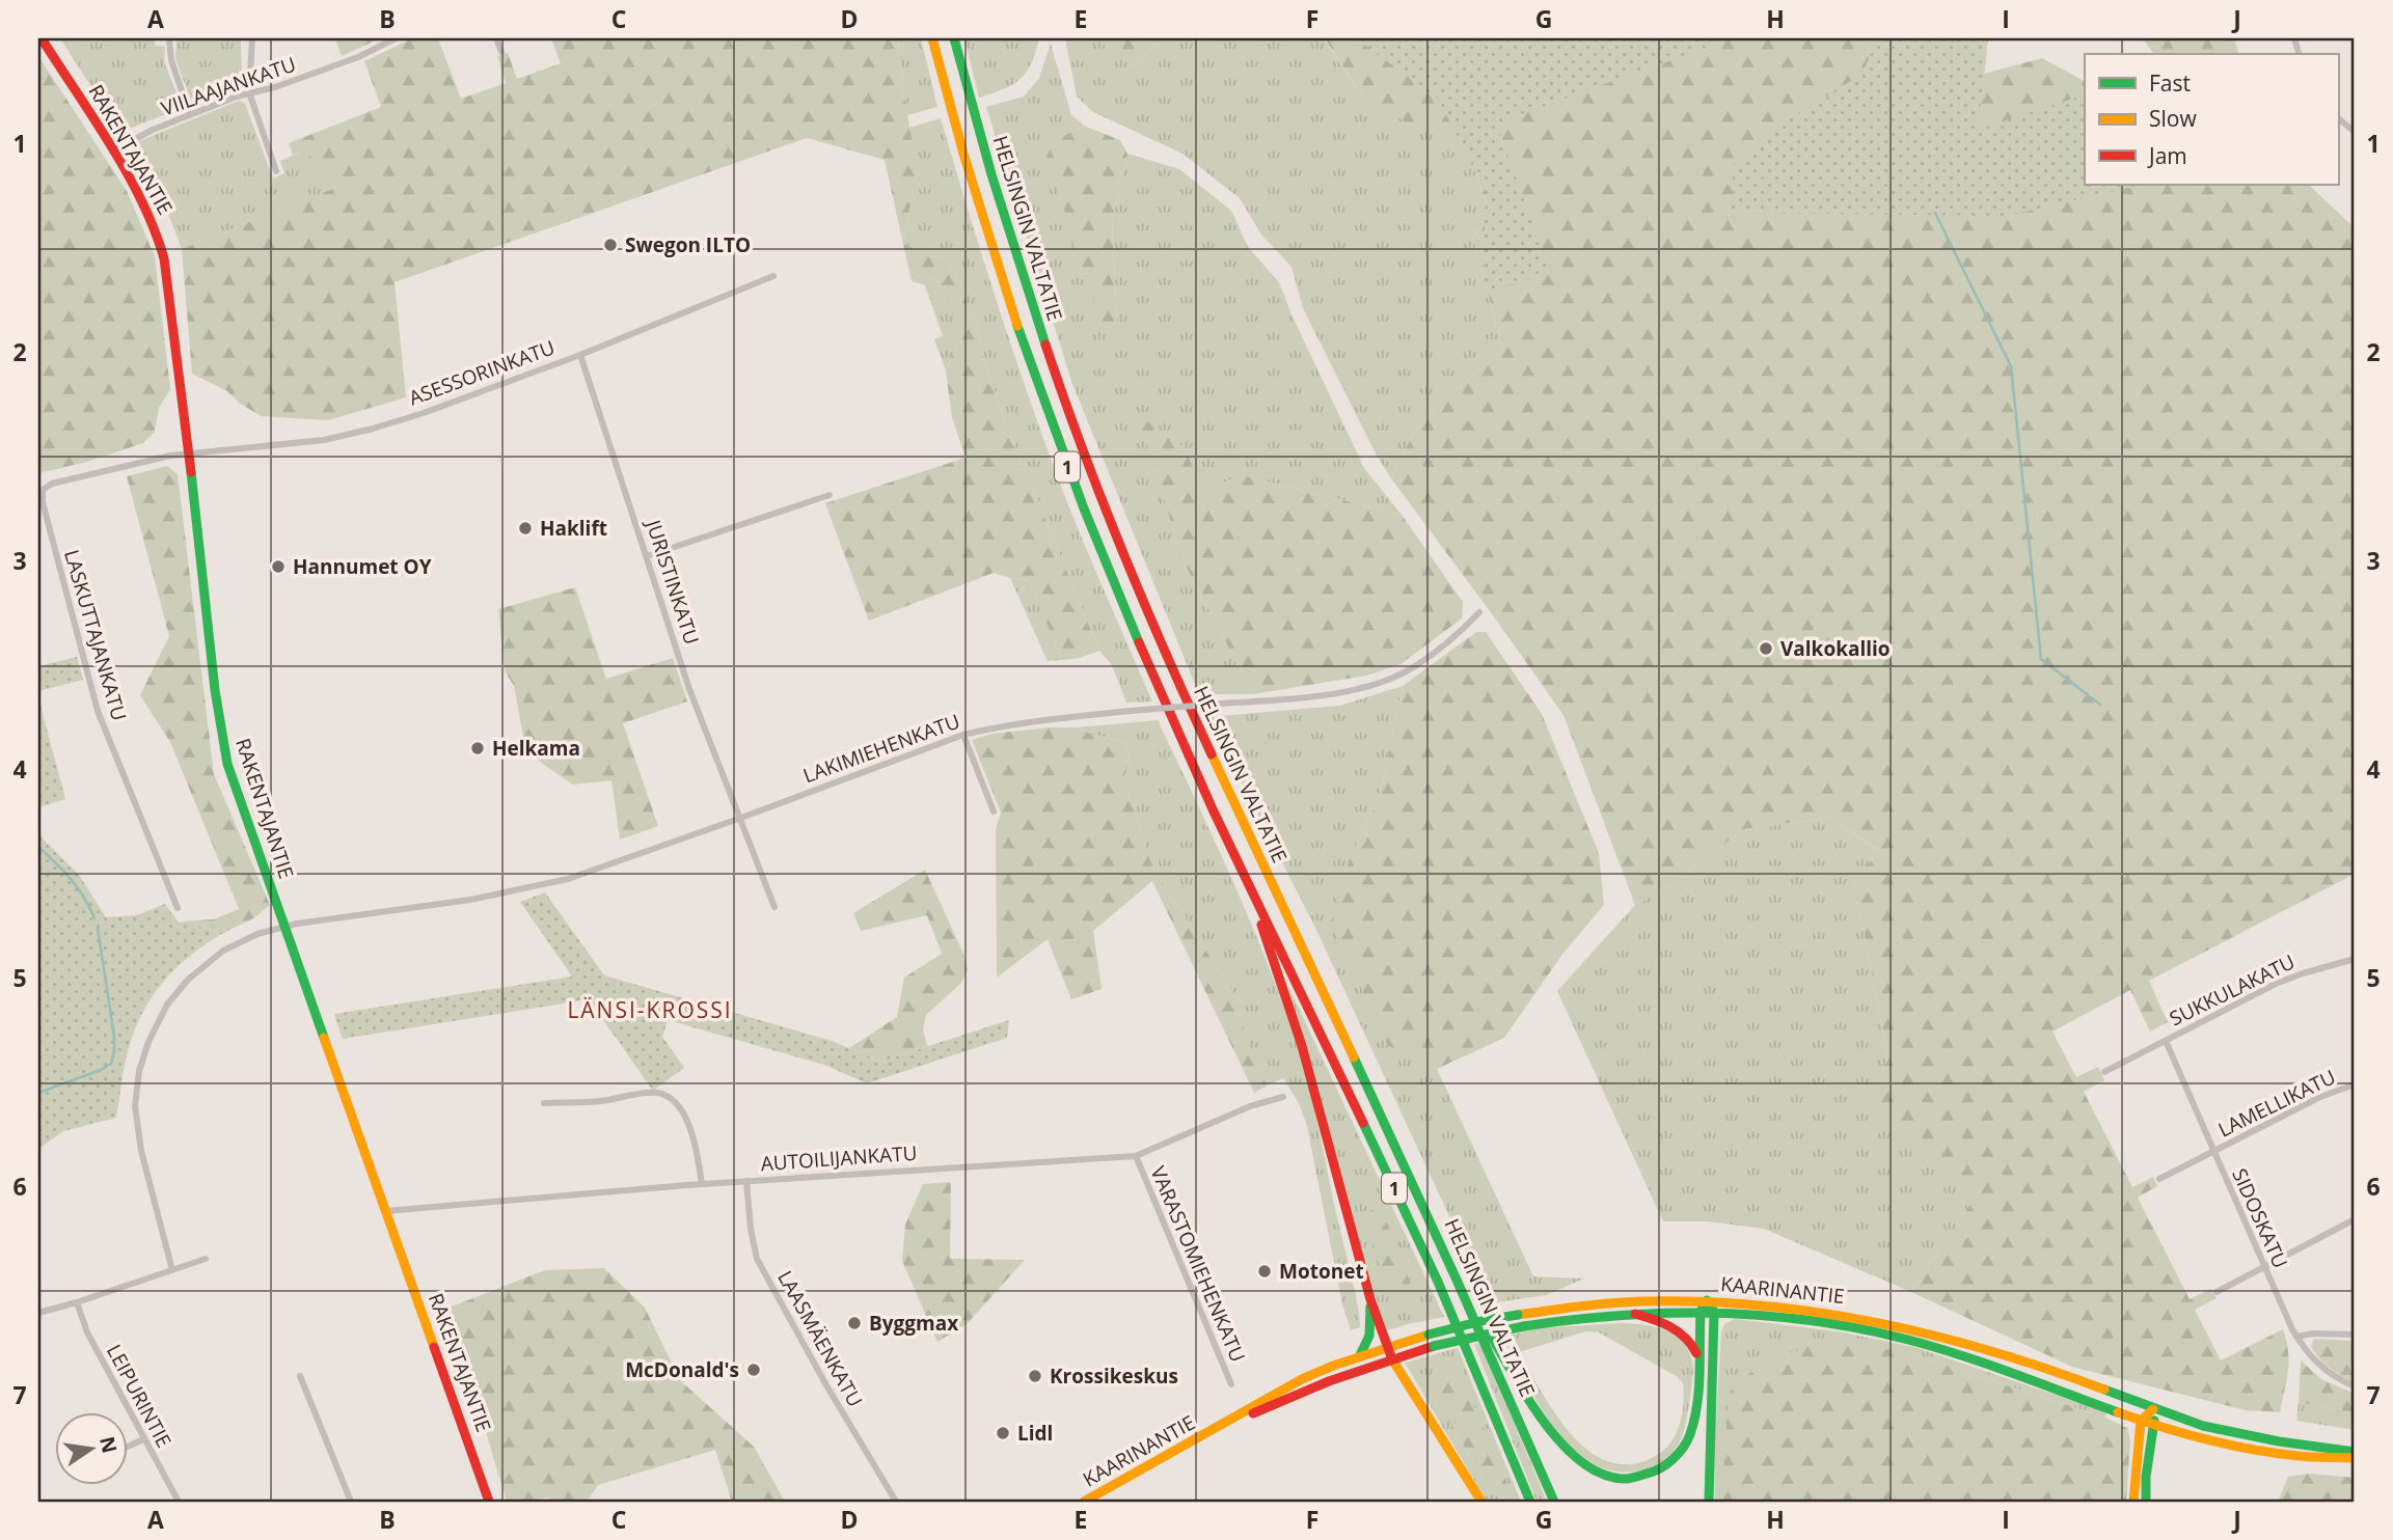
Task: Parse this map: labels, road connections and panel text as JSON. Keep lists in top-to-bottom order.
{
  "streets": {
    "main road": [
      "RAKENTAJANTIE",
      "HELSINGIN VALTATIE",
      "1",
      "KAARINANTIE"
    ],
    "street": [
      "VIILAAJANKATU",
      "ASESSORINKATU",
      "JURISTINKATU",
      "LASKUTTAJANKATU",
      "LAKIMIEHENKATU",
      "SUKKULAKATU",
      "LAMELLIKATU",
      "AUTOILIJANKATU",
      "SIDOSKATU",
      "VARASTOMIEHENKATU",
      "LAASMÄENKATU",
      "LEIPURINTIE"
    ]
  },
  "crossings": [
    ["VIILAAJANKATU", "RAKENTAJANTIE"],
    ["RAKENTAJANTIE", "ASESSORINKATU"],
    ["RAKENTAJANTIE", "LAKIMIEHENKATU"],
    ["RAKENTAJANTIE", "AUTOILIJANKATU"],
    ["ASESSORINKATU", "JURISTINKATU"],
    ["ASESSORINKATU", "LASKUTTAJANKATU"],
    ["JURISTINKATU", "LAKIMIEHENKATU"],
    ["SUKKULAKATU", "SIDOSKATU"],
    ["LAMELLIKATU", "SIDOSKATU"],
    ["AUTOILIJANKATU", "VARASTOMIEHENKATU"],
    ["AUTOILIJANKATU", "LAASMÄENKATU"]
  ],
  "districts": ["LÄNSI-KROSSI"],
  "places": [
    "Swegon ILTO",
    "Haklift",
    "Hannumet OY",
    "Valkokallio",
    "Helkama",
    "Motonet",
    "Byggmax",
    "McDonald's",
    "Krossikeskus",
    "Lidl"
  ],
  "legend": ["Fast", "Slow", "Jam"],
  "north": "right",
  "grid": {
    "columns": [
      "A",
      "B",
      "C",
      "D",
      "E",
      "F",
      "G",
      "H",
      "I",
      "J"
    ],
    "rows": [
      "1",
      "2",
      "3",
      "4",
      "5",
      "6",
      "7"
    ]
  }
}
